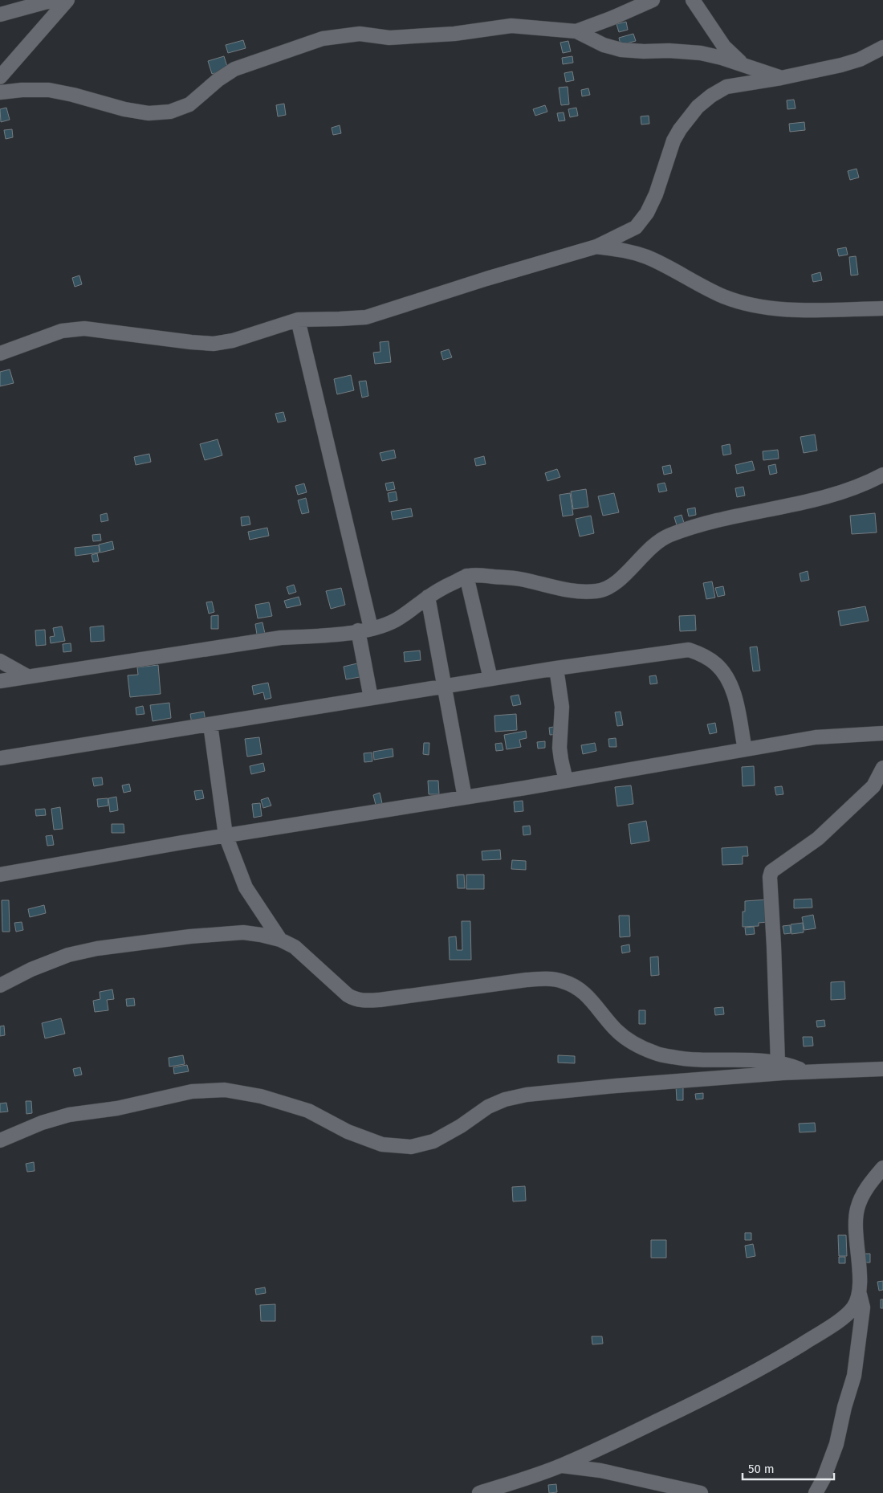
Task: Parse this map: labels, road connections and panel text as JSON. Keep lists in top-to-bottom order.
{
  "scale_bar": "50 m"
}
